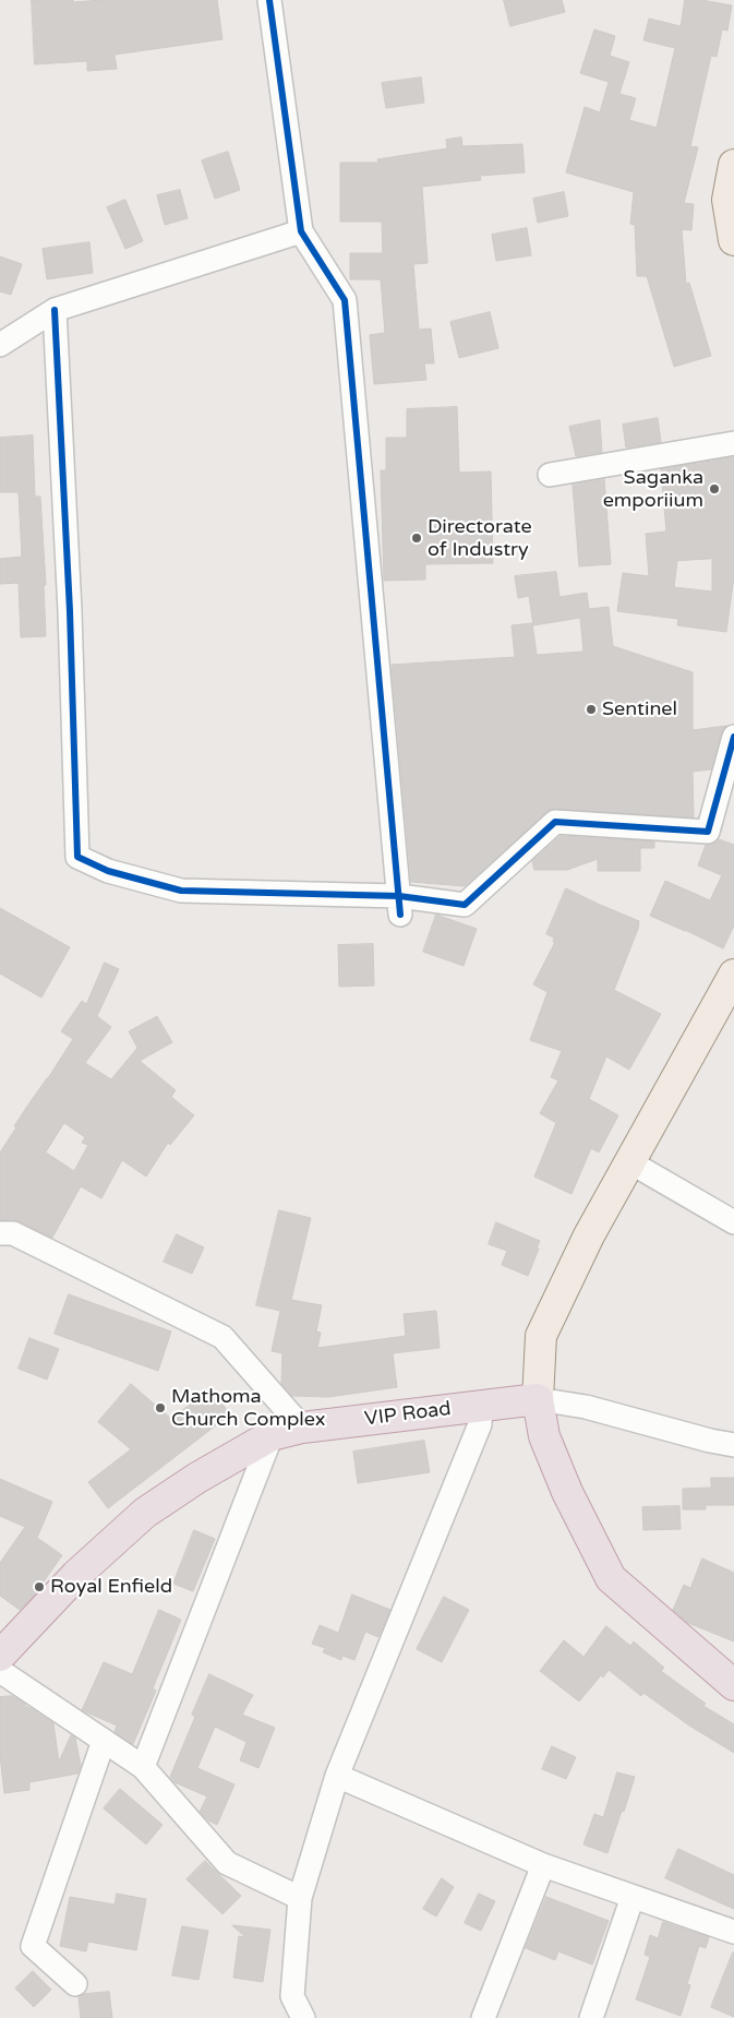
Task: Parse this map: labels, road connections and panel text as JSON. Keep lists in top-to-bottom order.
{
  "streets": {
    "highway": ["VIP Road"]
  },
  "places": [
    "Saganka emporiium",
    "Directorate of Industry",
    "Sentinel",
    "Mathoma Church Complex",
    "Royal Enfield"
  ]
}
